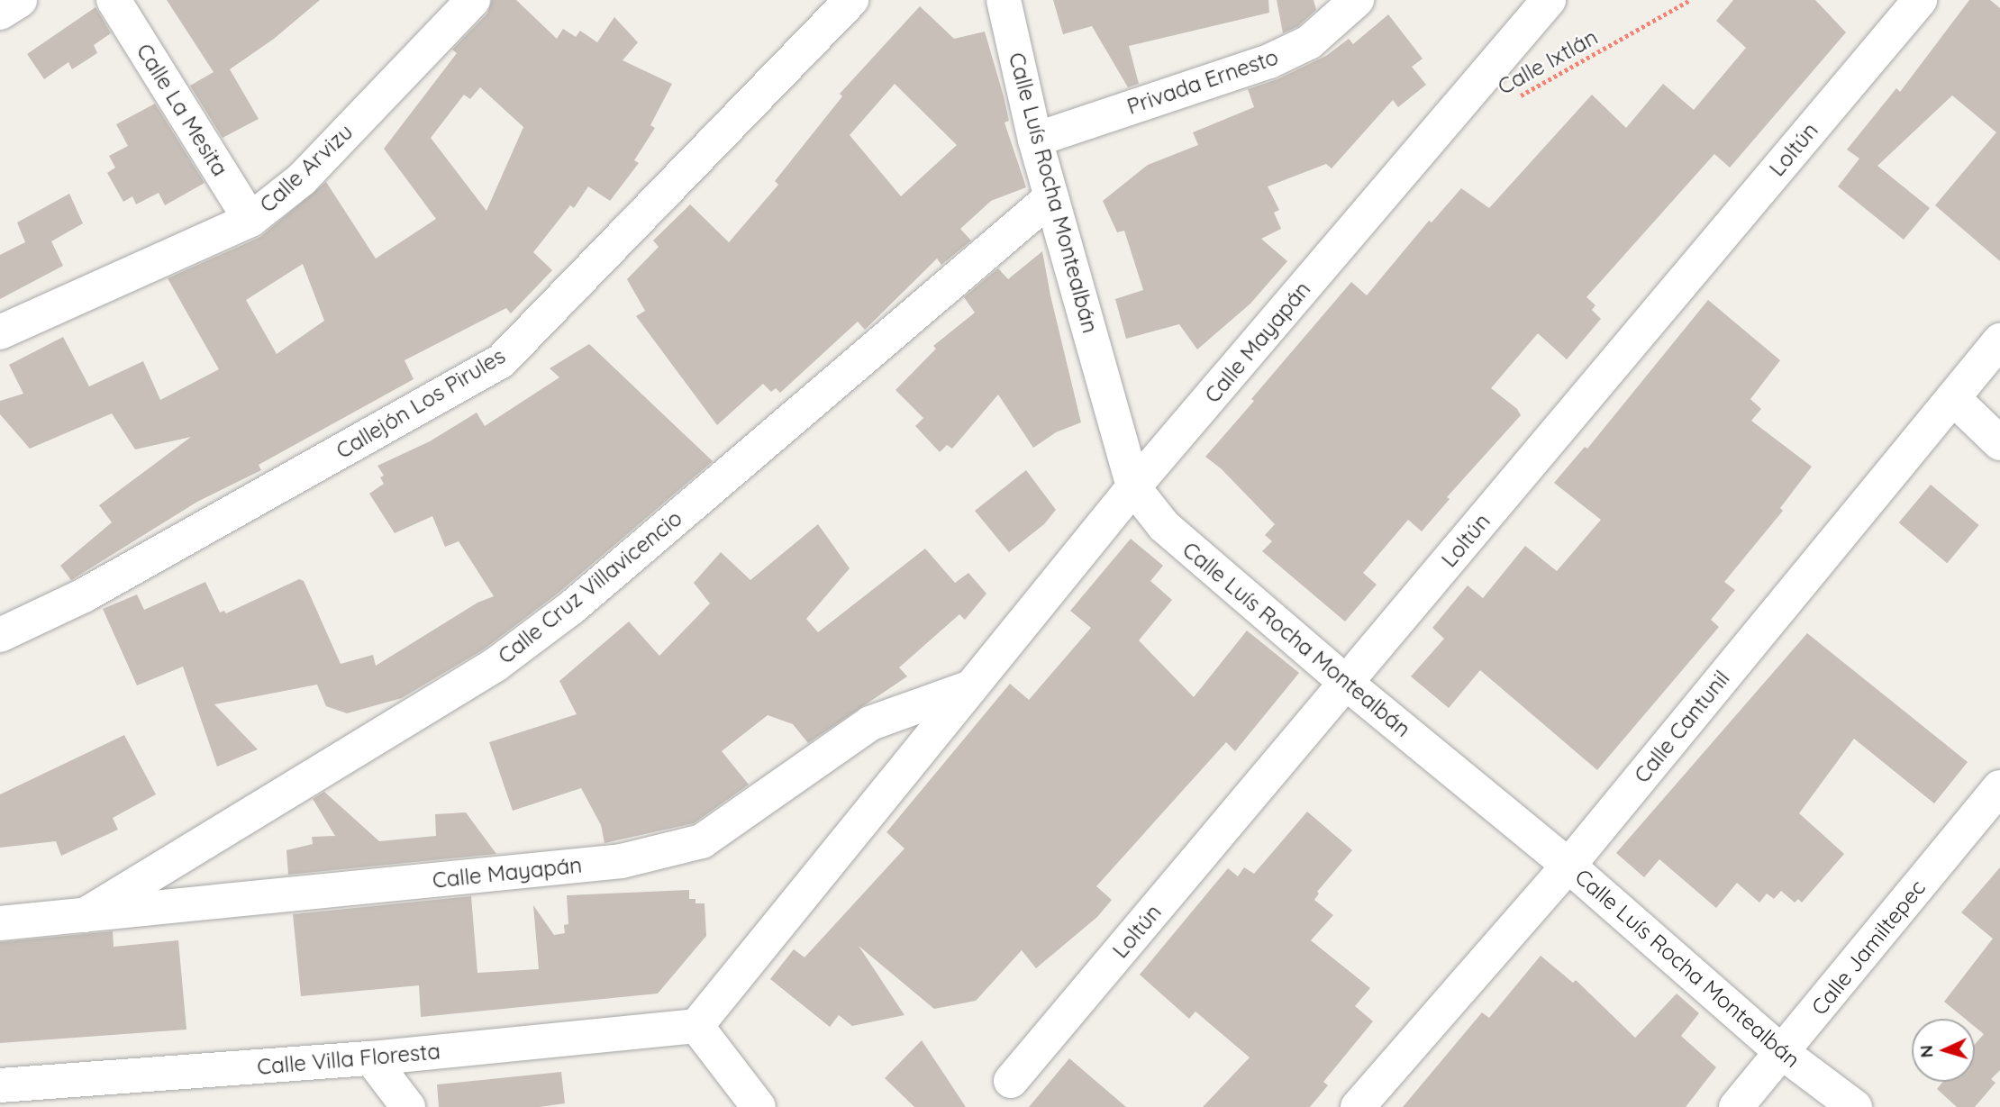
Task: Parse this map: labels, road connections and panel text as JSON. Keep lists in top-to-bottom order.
{
  "streets": {
    "street": [
      "Privada Ernesto",
      "Calle La Mesita",
      "Loltún",
      "Calle Arvizu",
      "Calle Luís Rocha Montealbán",
      "Calle Mayapán",
      "Callejón Los Pirules",
      "Calle Cruz Villavicencio",
      "Calle Cantunil",
      "Calle Jamiltepec",
      "Calle Villa Floresta"
    ],
    "path": ["Calle Ixtlán"]
  },
  "crossings": [
    ["Privada Ernesto", "Calle Luís Rocha Montealbán"],
    ["Calle La Mesita", "Calle Arvizu"],
    ["Loltún", "Calle Luís Rocha Montealbán"],
    ["Calle Luís Rocha Montealbán", "Calle Mayapán"],
    ["Calle Luís Rocha Montealbán", "Calle Cruz Villavicencio"],
    ["Calle Luís Rocha Montealbán", "Calle Cantunil"],
    ["Calle Luís Rocha Montealbán", "Calle Jamiltepec"],
    ["Calle Mayapán", "Calle Cruz Villavicencio"],
    ["Calle Mayapán", "Calle Villa Floresta"]
  ],
  "north": "left"
}
